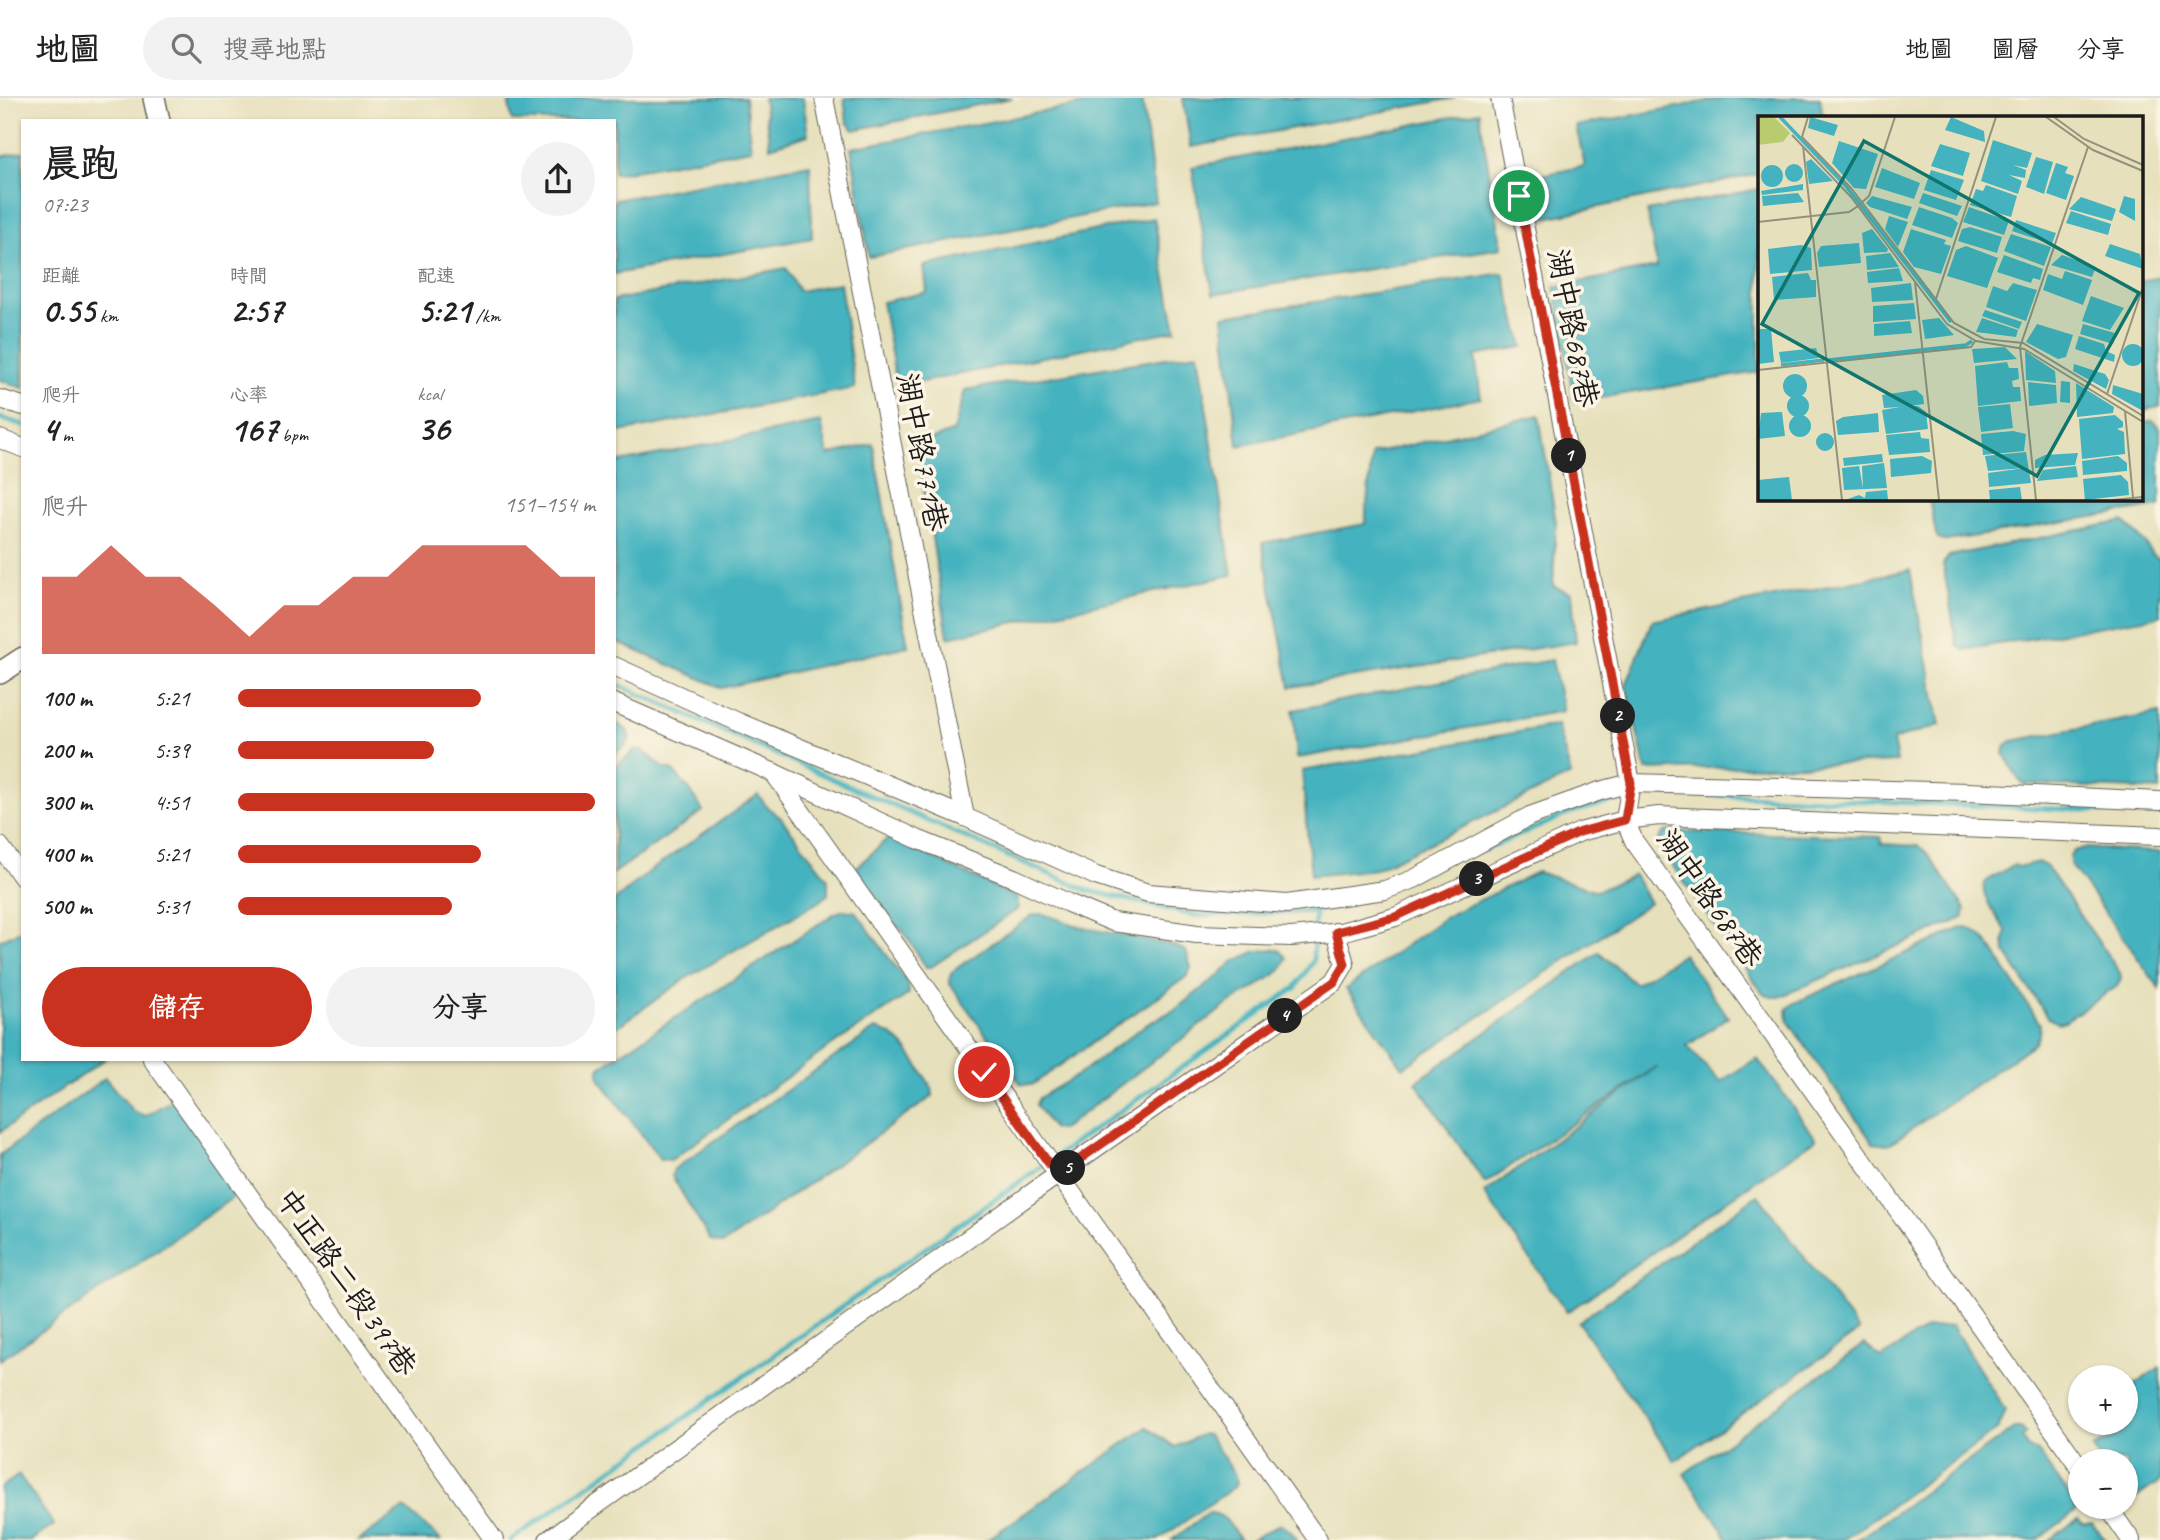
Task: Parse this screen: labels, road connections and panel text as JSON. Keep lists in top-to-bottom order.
{
  "streets": {
    "street": ["湖中路687巷", "湖中路771巷", "中正路二段397巷"]
  },
  "page": {
    "header": "地圖",
    "search": "搜尋地點",
    "nav": ["地圖", "圖層", "分享"],
    "heading": ["晨跑", "07:23"],
    "stats": [
      ["距離", "0.55 km"],
      ["時間", "2:57"],
      ["配速", "5:21 /km"],
      ["爬升", "4 m"],
      ["心率", "167 bpm"],
      ["kcal", "36"]
    ],
    "pins": [
      "1",
      "2",
      "3",
      "4",
      "5"
    ],
    "chart": ["爬升", "151–154 m"],
    "list": [
      {
        "name": "100 m",
        "note": "5:21"
      },
      {
        "name": "200 m",
        "note": "5:39"
      },
      {
        "name": "300 m",
        "note": "4:51"
      },
      {
        "name": "400 m",
        "note": "5:21"
      },
      {
        "name": "500 m",
        "note": "5:31"
      }
    ],
    "buttons": ["儲存", "分享"],
    "map_buttons": ["+", "−"]
  }
}
